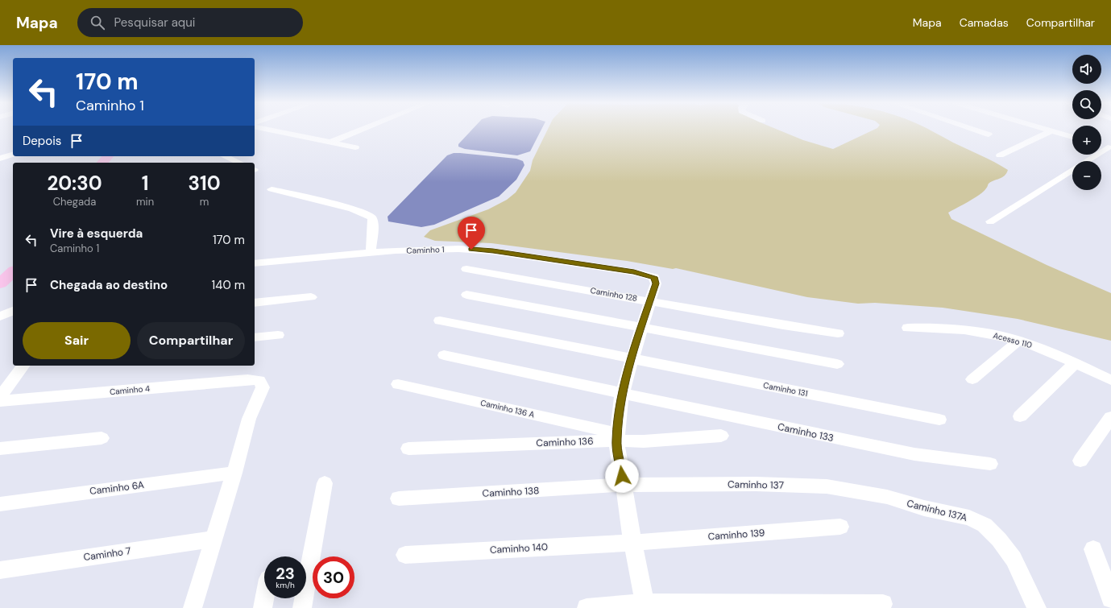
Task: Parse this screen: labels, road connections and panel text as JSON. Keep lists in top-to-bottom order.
{
  "streets": {
    "street": [
      "Caminho 1",
      "Caminho 128",
      "Acesso 110",
      "Caminho 131",
      "Caminho 4",
      "Caminho 136 A",
      "Caminho 133",
      "Caminho 136",
      "Caminho 137",
      "Caminho 6A",
      "Caminho 138",
      "Caminho 137A",
      "Caminho 139",
      "Caminho 140",
      "Caminho 7"
    ]
  },
  "crossings": [
    ["Caminho 1", "Caminho 128"],
    ["Caminho 4", "Caminho 6A"],
    ["Caminho 136 A", "Caminho 136"],
    ["Caminho 137", "Caminho 138"],
    ["Caminho 137", "Caminho 137A"],
    ["Caminho 139", "Caminho 140"]
  ],
  "page": {
    "header": "Mapa",
    "search": "Pesquisar aqui",
    "nav": ["Mapa", "Camadas", "Compartilhar"],
    "map_buttons": ["+", "−"],
    "turn": ["170 m", "Caminho 1"],
    "then": "Depois",
    "eta": [
      "20:30",
      "Chegada",
      "1",
      "min",
      "310",
      "m"
    ],
    "list": [
      {
        "name": "Vire à esquerda",
        "note": "Caminho 1",
        "value": "170 m"
      },
      {
        "name": "Chegada ao destino",
        "value": "140 m"
      }
    ],
    "buttons": ["Sair", "Compartilhar"],
    "speed": "23 km/h",
    "limit": "30"
  }
}
